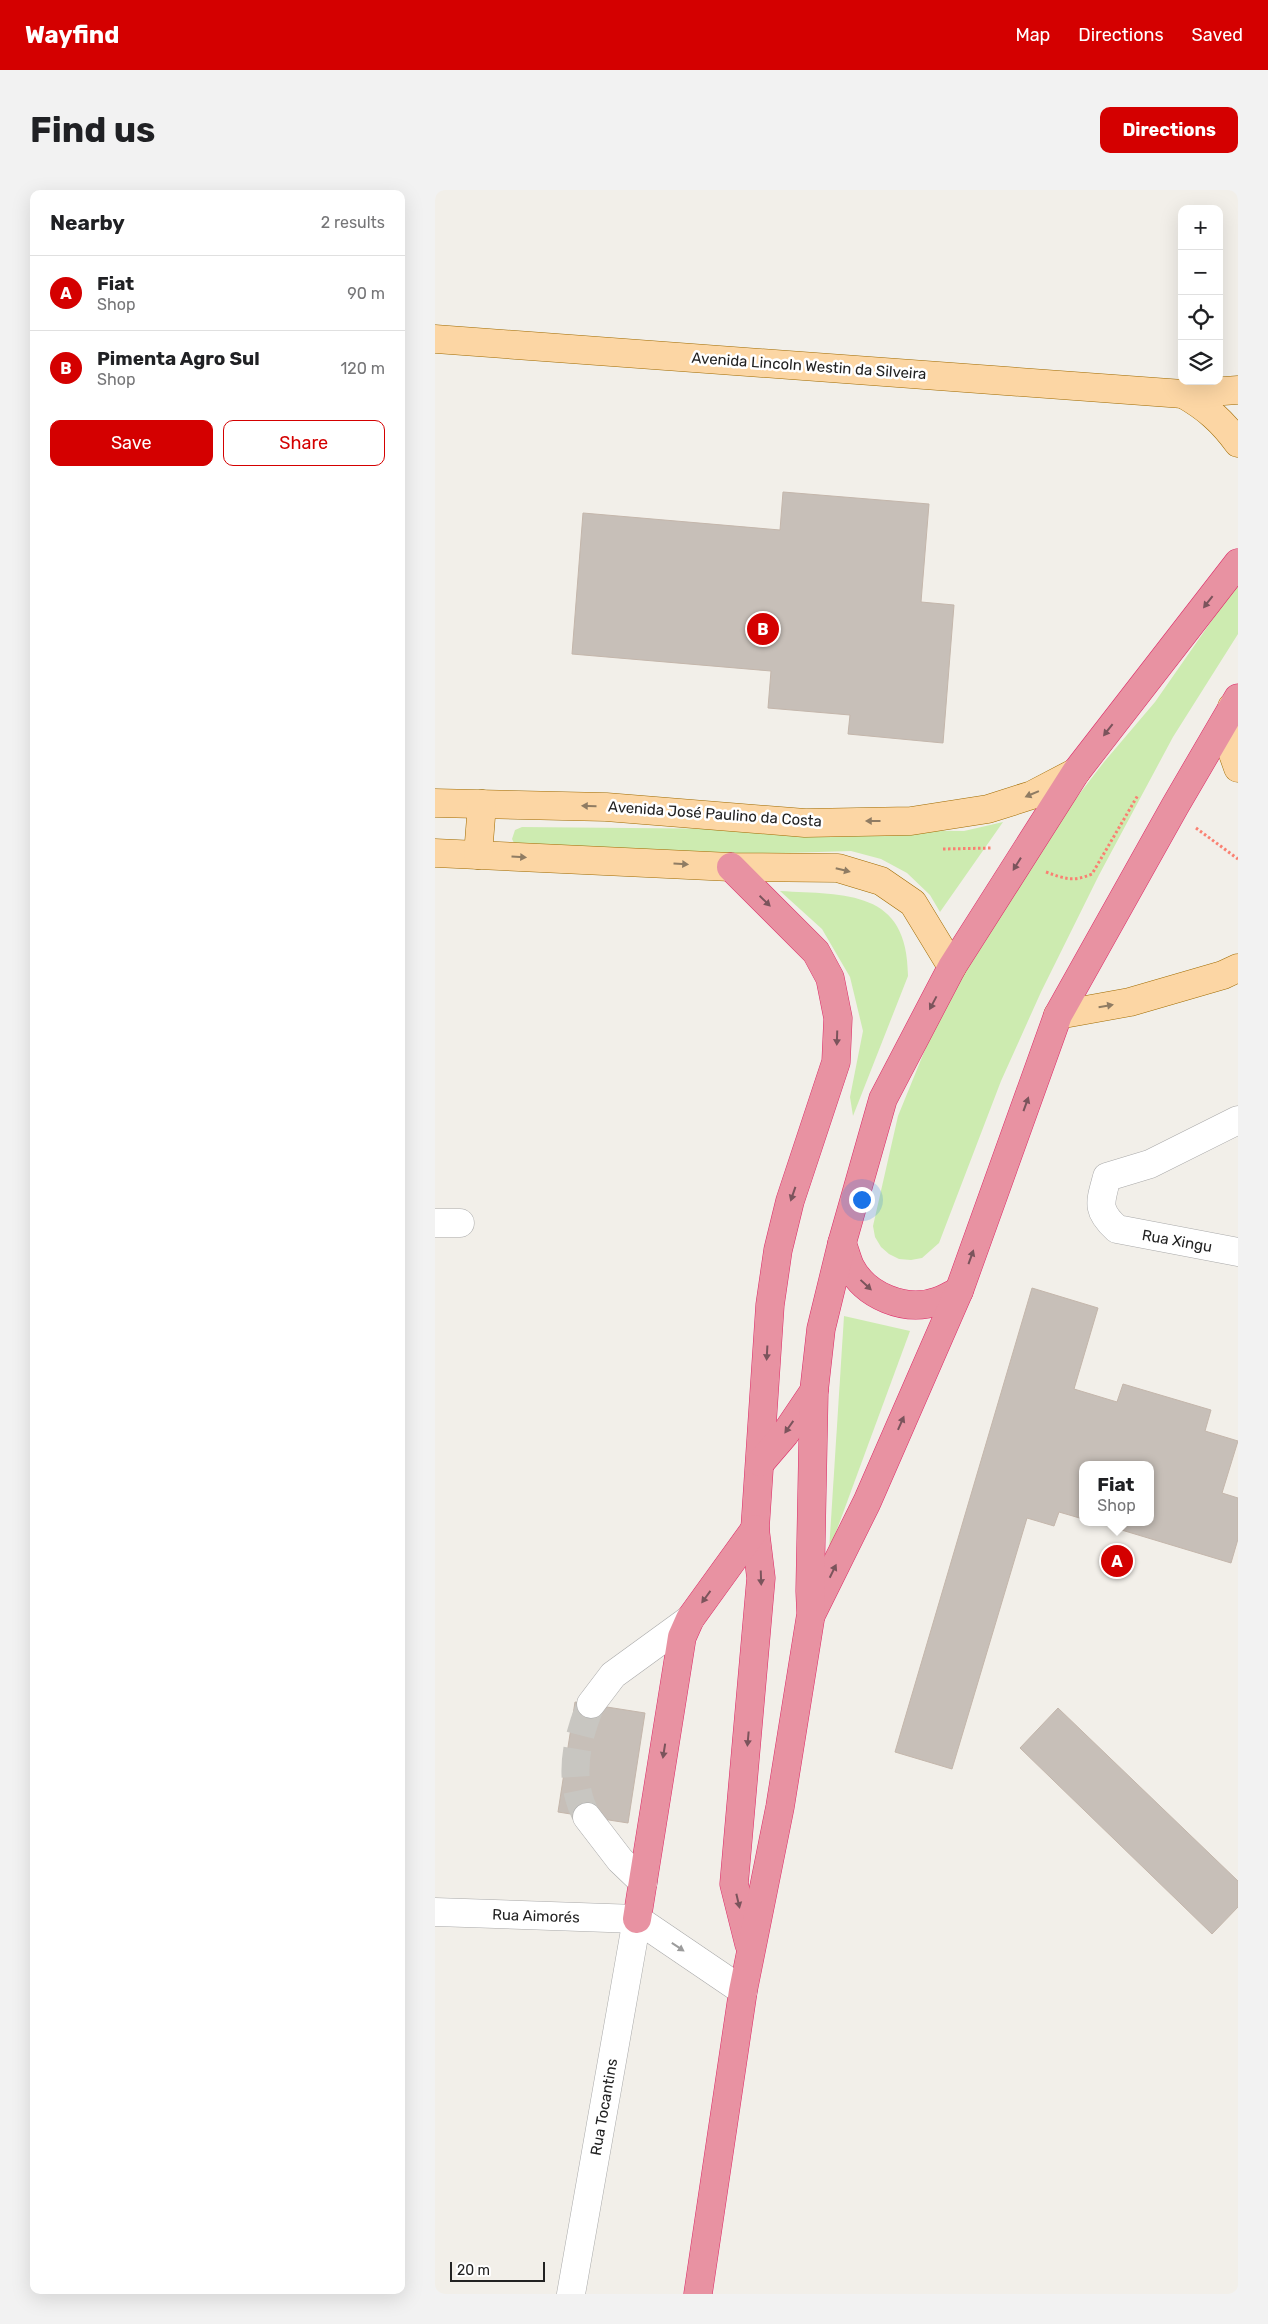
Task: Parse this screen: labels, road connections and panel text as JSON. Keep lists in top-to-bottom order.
{
  "streets": {
    "main road": ["Avenida Lincoln Westin da Silveira", "Avenida José Paulino da Costa"],
    "street": ["Rua Xingu", "Rua Aimorés", "Rua Tocantins"]
  },
  "crossings": [
    ["Rua Aimorés", "Rua Tocantins"]
  ],
  "scale_bar": "20 m",
  "page": {
    "header": "Wayfind",
    "nav": ["Map", "Directions", "Saved"],
    "buttons": [
      "Directions",
      ["Save", "Share"]
    ],
    "title": "Find us",
    "heading": ["Nearby", "2 results"],
    "map_buttons": ["+", "−"],
    "list": [
      {
        "mark": "A",
        "name": "Fiat",
        "note": "Shop",
        "value": "90 m"
      },
      {
        "mark": "B",
        "name": "Pimenta Agro Sul",
        "note": "Shop",
        "value": "120 m"
      }
    ],
    "pins": ["B", "A"],
    "popup": ["Fiat", "Shop"],
    "scale": "20 m"
  }
}
